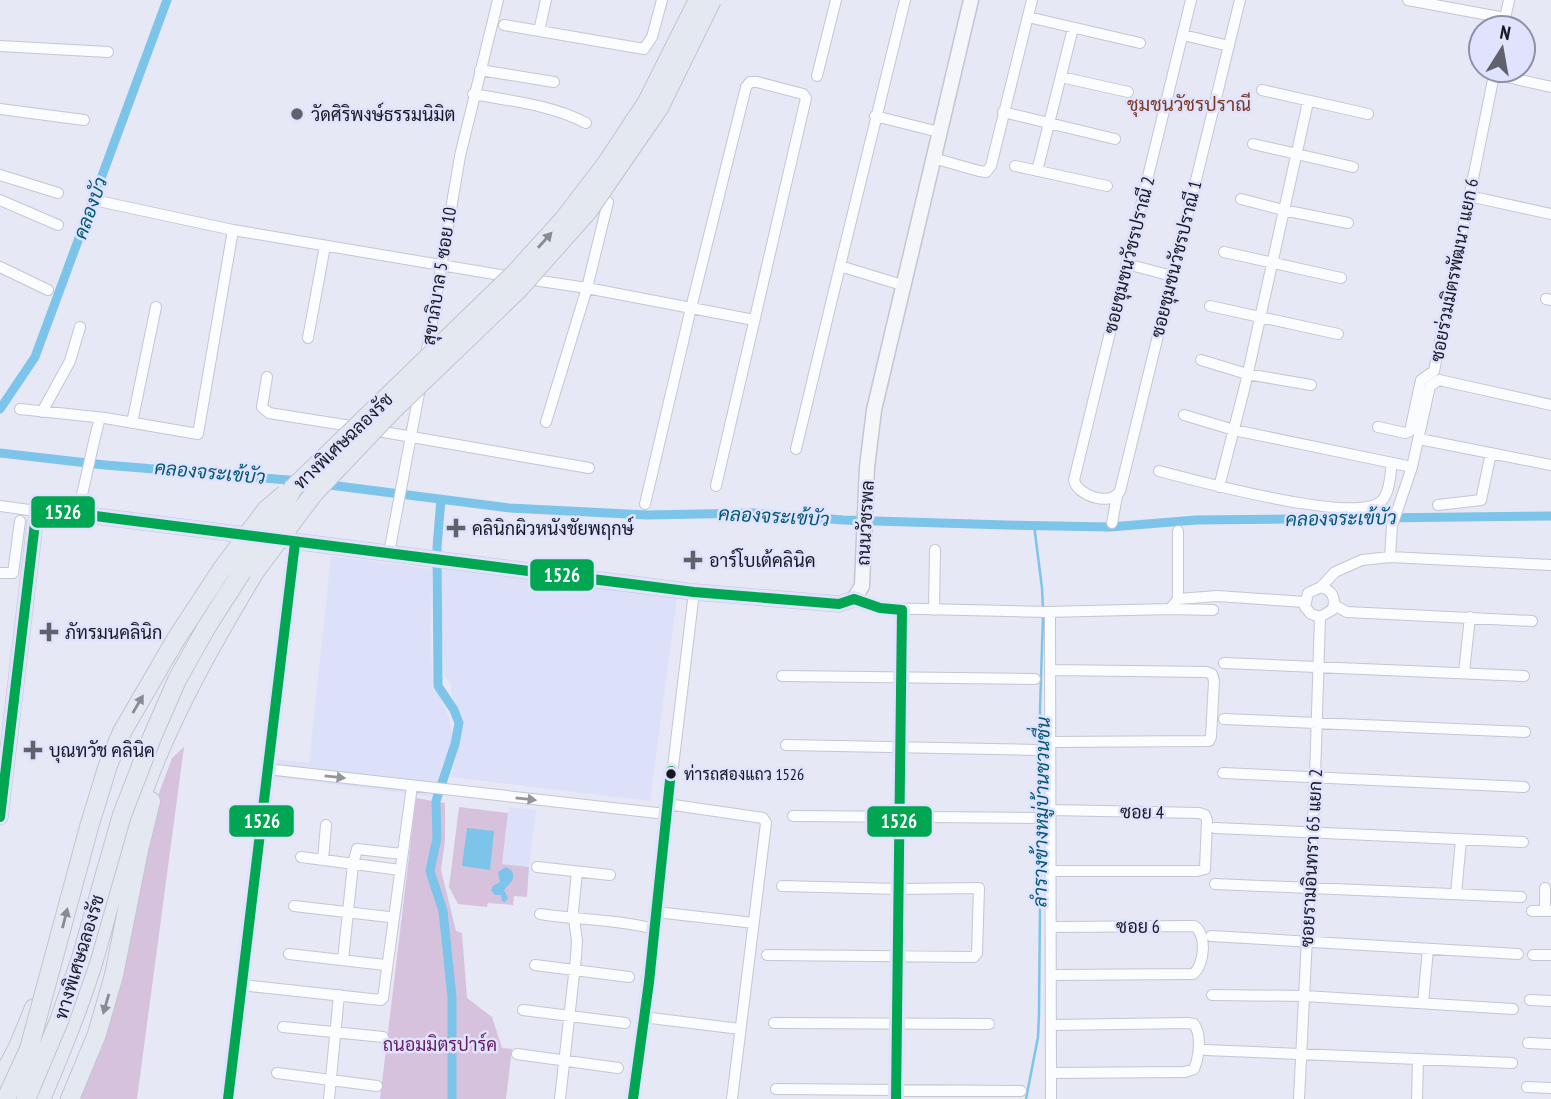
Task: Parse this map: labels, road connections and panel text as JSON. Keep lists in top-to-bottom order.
{
  "streets": {
    "highway": ["ทางพิเศษฉลองรัช"],
    "main road": ["ถนนวัชรพล"],
    "street": [
      "ซอยชุมชนวัชรปราณี 2",
      "ซอยชุมชนวัชรปราณี 1",
      "ซอยร่วมมิตรพัฒนา แยก 6",
      "สุขาภิบาล 5 ซอย 10",
      "ซอย 4",
      "ซอยรามอินทรา 65 แยก 2",
      "ซอย 6"
    ]
  },
  "crossings": [
    ["ซอยชุมชนวัชรปราณี 2", "ซอยชุมชนวัชรปราณี 1"]
  ],
  "districts": ["ชุมชนวัชรปราณี"],
  "water": ["คลองบัว", "คลองจระเข้บัว", "ลำรางข้างหมู่บ้านชวนชื่น"],
  "parks": ["ถนอมมิตรปาร์ค"],
  "places": {
    "other": ["วัดศิริพงษ์ธรรมนิมิต", "ท่ารถสองแถว 1526"],
    "health": [
      "คลินิกผิวหนังชัยพฤกษ์",
      "อาร์โบเต้คลินิค",
      "ภัทรมนคลินิก",
      "บุณทวัช คลินิค"
    ]
  },
  "lines": ["transit line 1526"],
  "north": "top"
}
